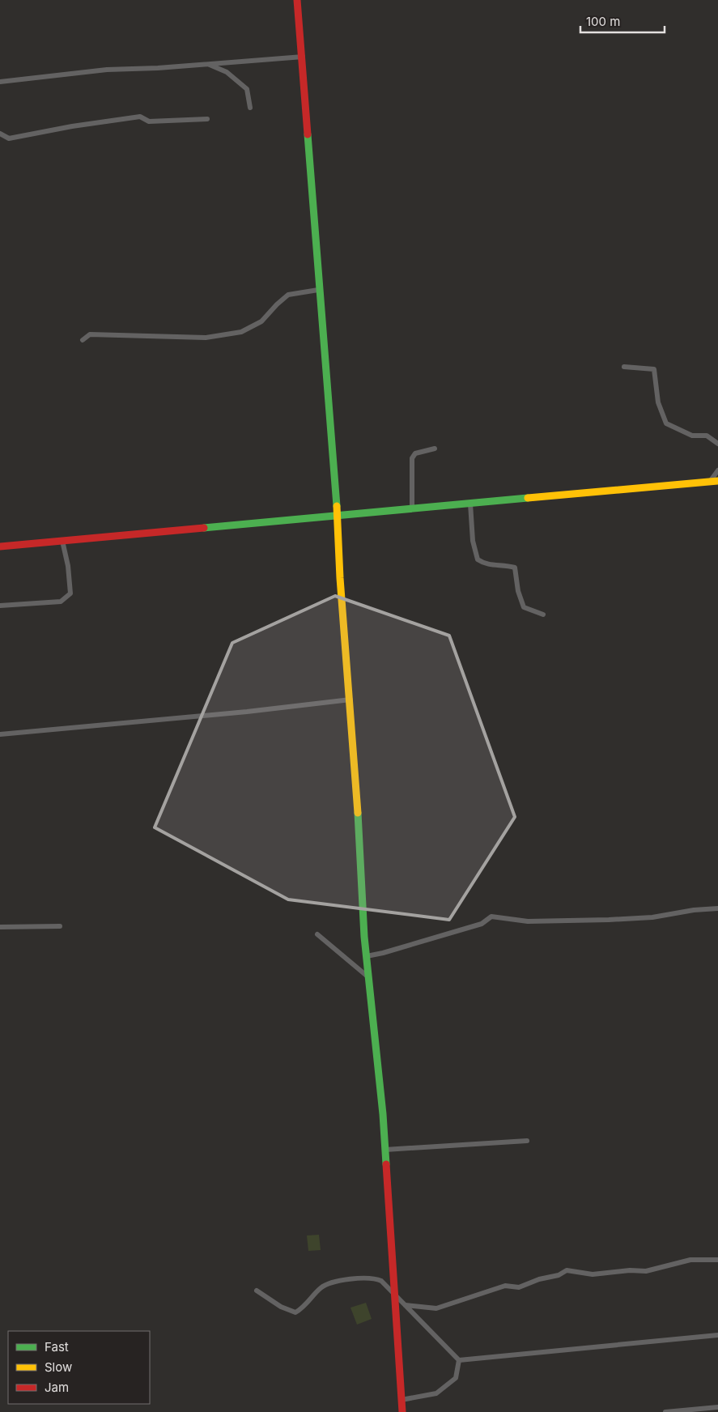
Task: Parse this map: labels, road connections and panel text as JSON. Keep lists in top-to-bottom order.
{
  "legend": ["Fast", "Slow", "Jam"],
  "scale_bar": "100 m"
}
